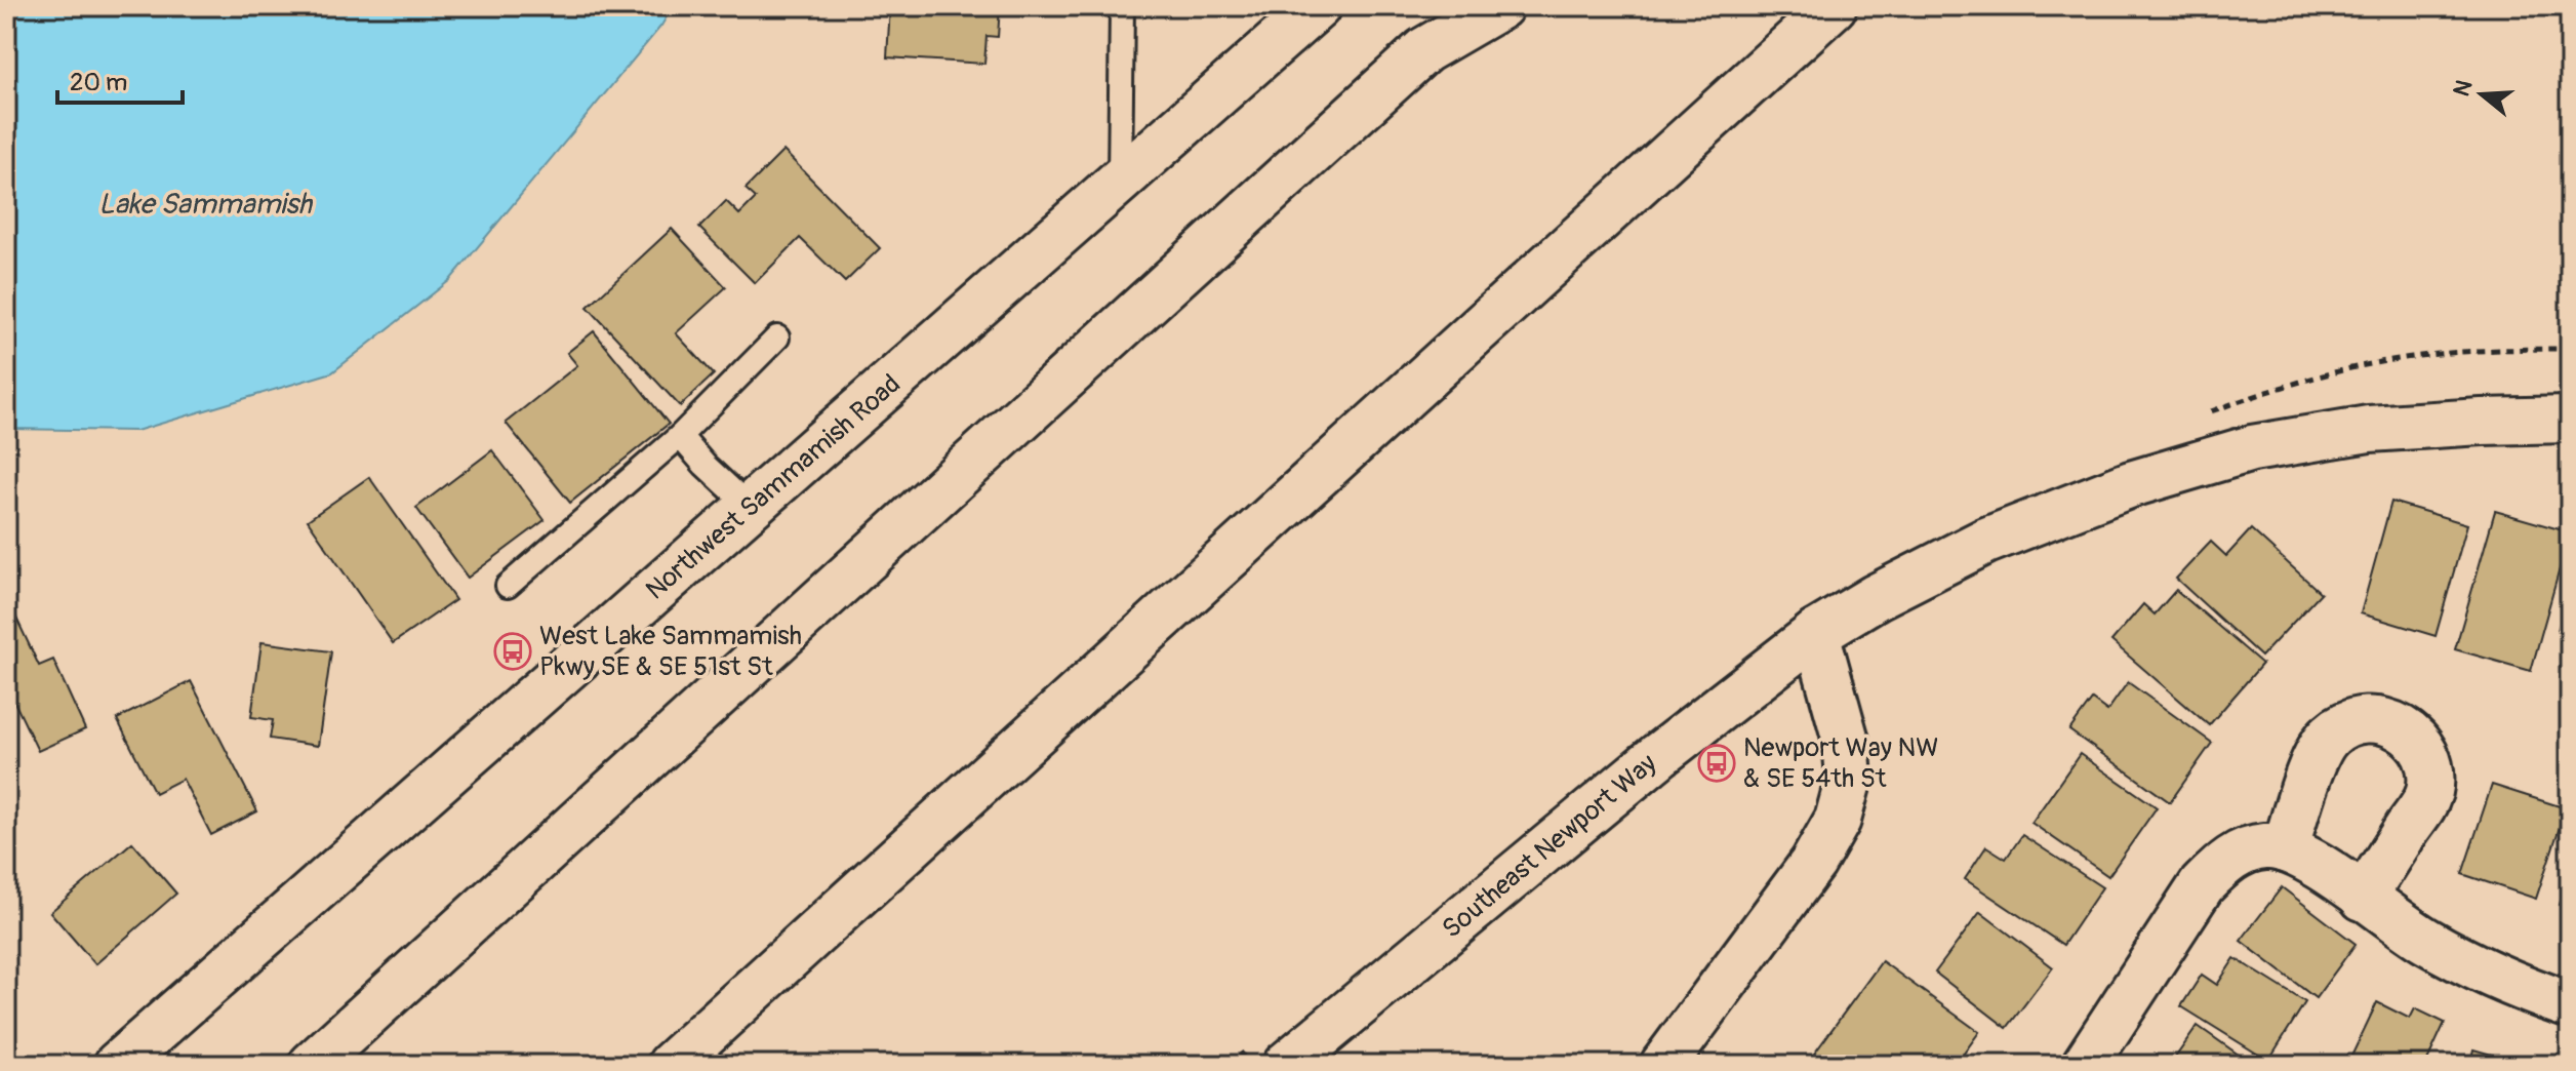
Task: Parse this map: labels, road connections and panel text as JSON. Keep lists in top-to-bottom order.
{
  "streets": {
    "main road": ["Northwest Sammamish Road", "Southeast Newport Way"]
  },
  "water": ["Lake Sammamish"],
  "places": {
    "bus stop": ["West Lake Sammamish Pkwy SE & SE 51st St", "Newport Way NW & SE 54th St"]
  },
  "scale_bar": "20 m",
  "north": "left"
}
